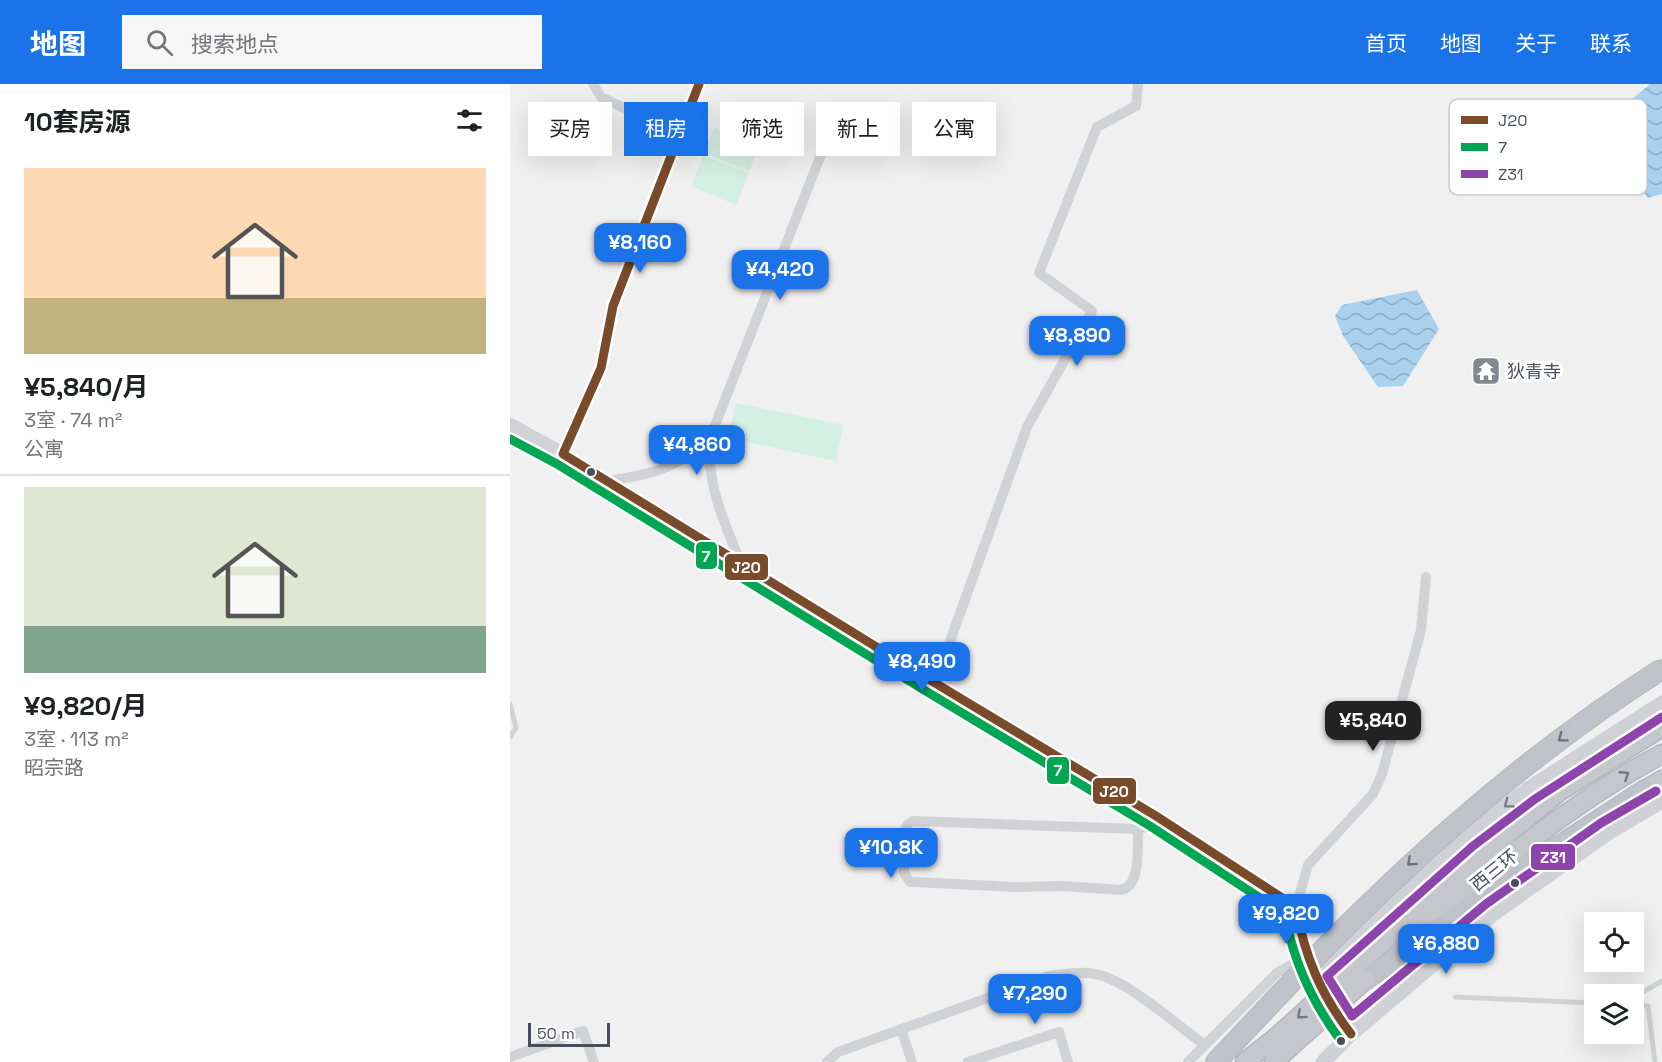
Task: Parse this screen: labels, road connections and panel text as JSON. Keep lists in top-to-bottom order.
{
  "streets": {
    "highway": ["西三环"]
  },
  "places": {
    "temple": ["狄青寺"]
  },
  "lines": ["transit line J20", "transit line 7", "transit line Z31"],
  "legend": ["J20", "7", "Z31"],
  "scale_bar": "50 m",
  "page": {
    "header": "地图",
    "search": "搜索地点",
    "nav": [
      "首页",
      "地图",
      "关于",
      "联系"
    ],
    "heading": "10套房源",
    "chip": [
      "买房",
      "租房",
      "筛选",
      "新上",
      "公寓"
    ],
    "list": [
      {
        "name": "¥5,840/月",
        "note": "3室 · 74 m² · 公寓"
      },
      {
        "name": "¥9,820/月",
        "note": "3室 · 113 m² · 昭宗路"
      }
    ],
    "price": [
      "¥8,160",
      "¥4,420",
      "¥8,890",
      "¥4,860",
      "¥8,490",
      "¥5,840",
      "¥10.8K",
      "¥9,820",
      "¥6,880",
      "¥7,290"
    ],
    "scale": "50 m"
  }
}
